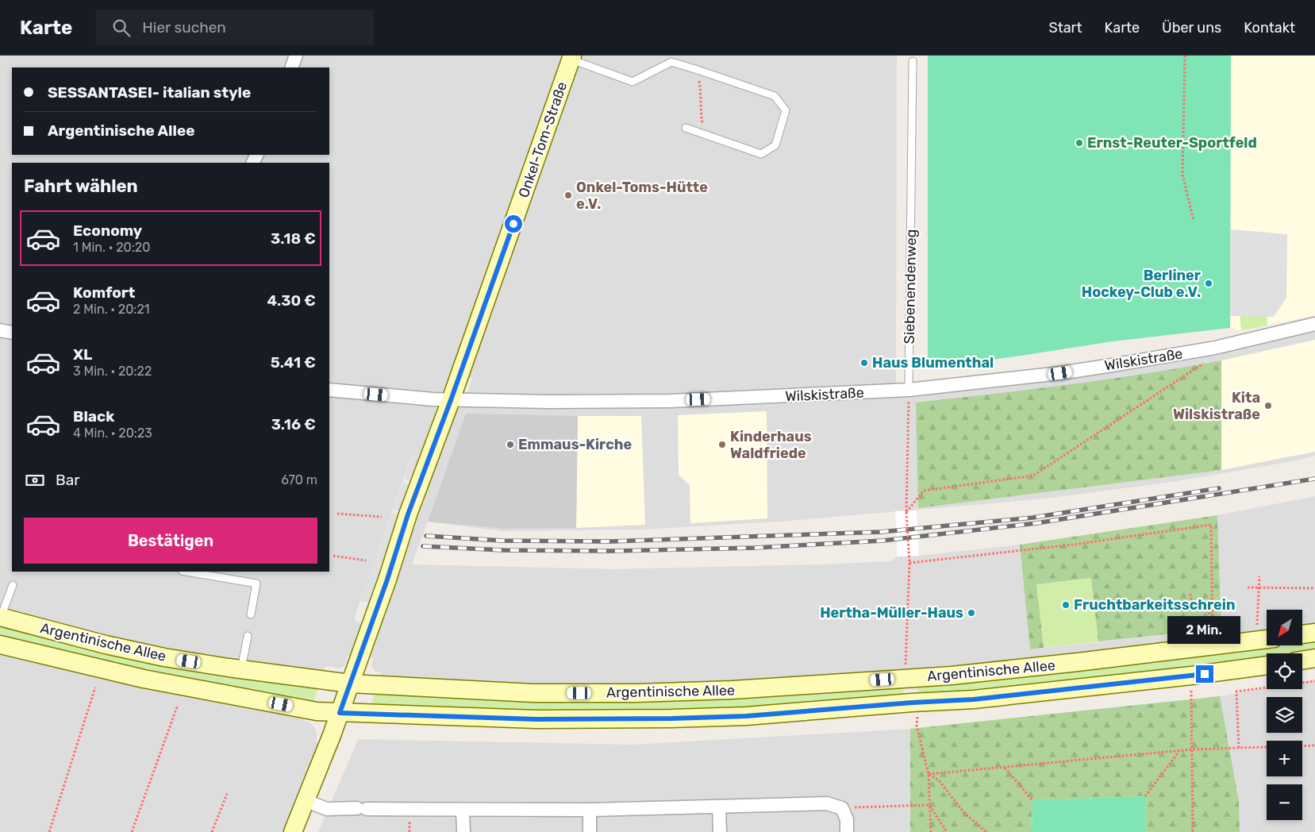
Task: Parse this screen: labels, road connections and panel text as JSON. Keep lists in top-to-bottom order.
{
  "streets": {
    "main road": ["Onkel-Tom-Straße", "Argentinische Allee"],
    "street": ["Wilskistraße"],
    "lane": ["Siebenendenweg"]
  },
  "crossings": [
    ["Onkel-Tom-Straße", "Wilskistraße"],
    ["Onkel-Tom-Straße", "Argentinische Allee"],
    ["Siebenendenweg", "Wilskistraße"]
  ],
  "places": [
    "Ernst-Reuter-Sportfeld",
    "Onkel-Toms-Hütte e.V.",
    "Berliner Hockey-Club e.V.",
    "Haus Blumenthal",
    "Kita Wilskistraße",
    "Emmaus-Kirche",
    "Kinderhaus Waldfriede",
    "Fruchtbarkeitsschrein",
    "Hertha-Müller-Haus"
  ],
  "north": "bottom left",
  "page": {
    "header": "Karte",
    "search": "Hier suchen",
    "nav": [
      "Start",
      "Karte",
      "Über uns",
      "Kontakt"
    ],
    "banner": ["SESSANTASEI- italian style", "Argentinische Allee"],
    "heading": "Fahrt wählen",
    "list": [
      {
        "name": "Economy",
        "note": "1 Min. · 20:20",
        "value": "3.18 €"
      },
      {
        "name": "Komfort",
        "note": "2 Min. · 20:21",
        "value": "4.30 €"
      },
      {
        "name": "XL",
        "note": "3 Min. · 20:22",
        "value": "5.41 €"
      },
      {
        "name": "Black",
        "note": "4 Min. · 20:23",
        "value": "3.16 €"
      }
    ],
    "pay": ["Bar", "670 m"],
    "buttons": "Bestätigen",
    "map_buttons": ["+", "−"],
    "bubble": "2 Min."
  }
}
